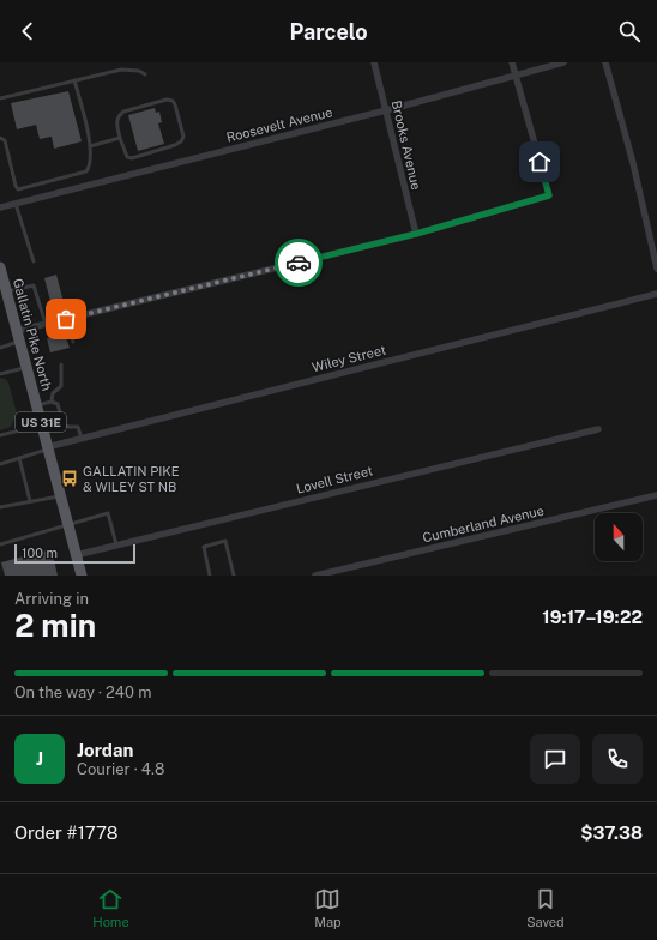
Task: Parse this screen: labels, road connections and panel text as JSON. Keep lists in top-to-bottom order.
{
  "streets": {
    "main road": ["Gallatin Pike North", "US 31E"],
    "street": [
      "Roosevelt Avenue",
      "Brooks Avenue",
      "Wiley Street",
      "Lovell Street",
      "Cumberland Avenue"
    ]
  },
  "crossings": [
    ["Roosevelt Avenue", "Brooks Avenue"],
    ["Gallatin Pike North", "Wiley Street"],
    ["Gallatin Pike North", "Lovell Street"]
  ],
  "places": {
    "bus stop": ["GALLATIN PIKE & WILEY ST NB"]
  },
  "scale_bar": "100 m",
  "north": "top",
  "page": {
    "header": "Parcelo",
    "scale": "100 m",
    "heading": ["2 min", "Arriving in", "19:17–19:22"],
    "panel": [
      "Jordan",
      "Courier · 4.8",
      "Order #1778",
      "$37.38"
    ],
    "bar": "On the way · 240 m",
    "round": "J",
    "tabs": ["Home", "Map", "Saved"]
  }
}
